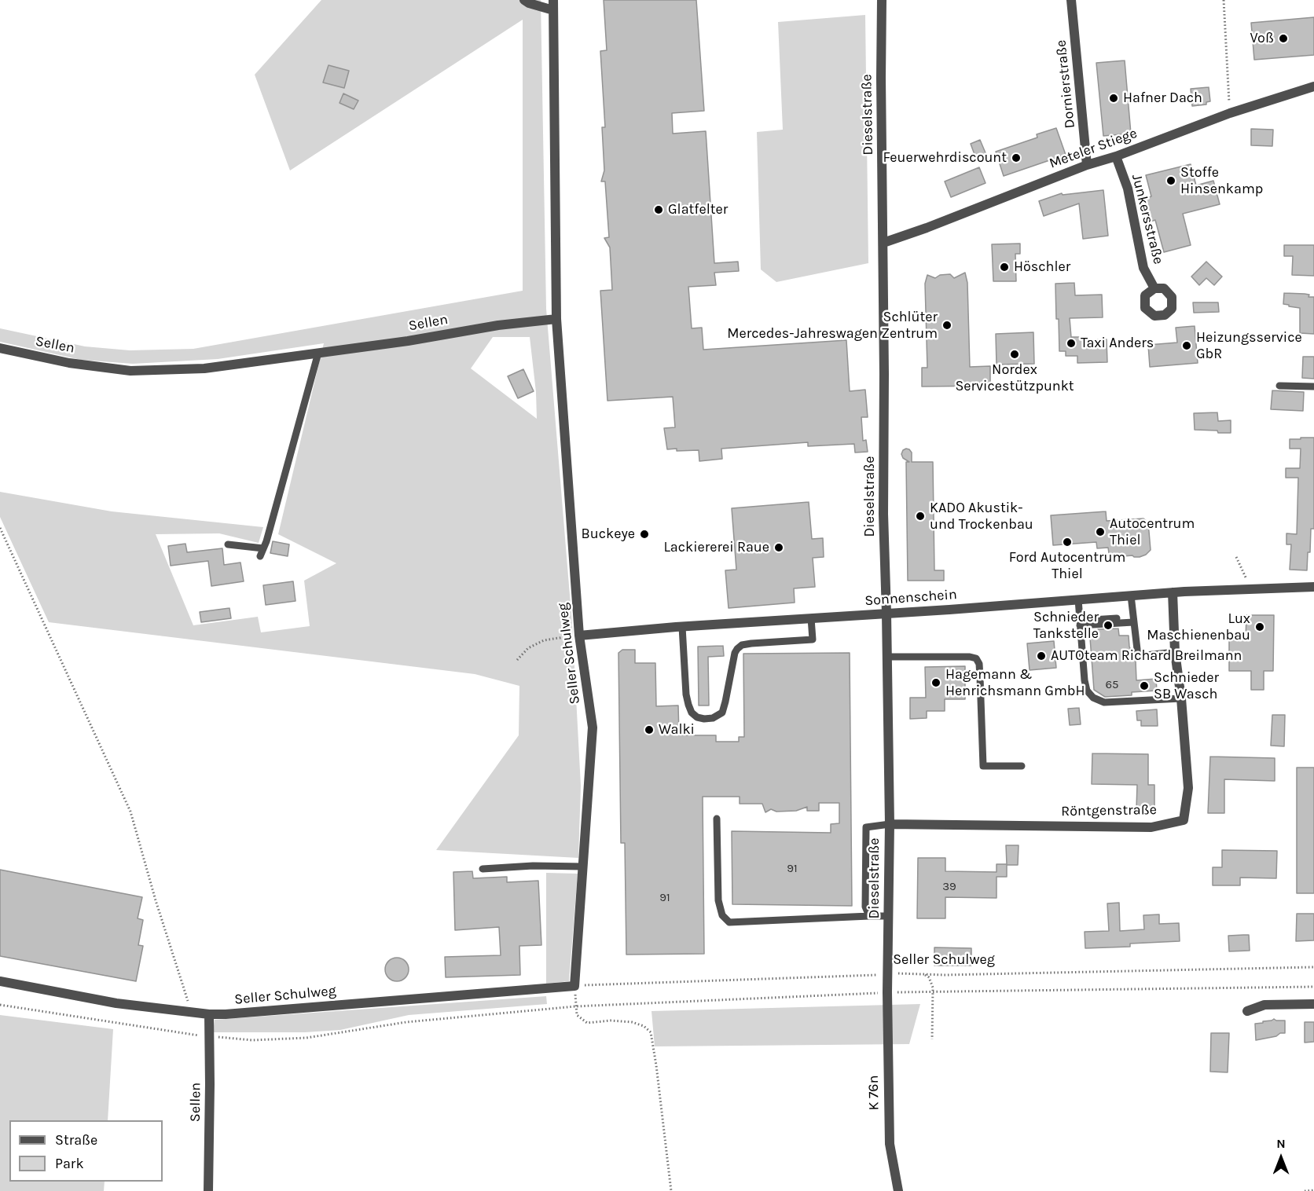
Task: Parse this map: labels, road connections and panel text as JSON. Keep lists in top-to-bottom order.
{
  "streets": {
    "street": [
      "Dornierstraße",
      "Dieselstraße",
      "Meteler Stiege",
      "Junkersstraße",
      "Sellen",
      "Sonnenschein",
      "Seller Schulweg",
      "Röntgenstraße",
      "K 76n"
    ]
  },
  "crossings": [
    ["Dornierstraße", "Meteler Stiege"],
    ["Dieselstraße", "Meteler Stiege"],
    ["Dieselstraße", "Sonnenschein"],
    ["Dieselstraße", "Seller Schulweg"],
    ["Dieselstraße", "Röntgenstraße"],
    ["Dieselstraße", "K 76n"],
    ["Meteler Stiege", "Junkersstraße"],
    ["Sellen", "Seller Schulweg"],
    ["Sonnenschein", "Seller Schulweg"],
    ["Sonnenschein", "Röntgenstraße"]
  ],
  "places": [
    "Voß",
    "Hafner Dach",
    "Feuerwehrdiscount",
    "Stoffe Hinsenkamp",
    "Glatfelter",
    "Höschler",
    "Schlüter Mercedes-Jahreswagen Zentrum",
    "Taxi Anders",
    "Heizungsservice GbR",
    "Nordex Servicestützpunkt",
    "KADO Akustik- und Trockenbau",
    "Autocentrum Thiel",
    "Buckeye",
    "Ford Autocentrum Thiel",
    "Lackiererei Raue",
    "Schnieder Tankstelle",
    "Lux Maschienenbau",
    "AUTOteam Richard Breilmann",
    "Hagemann & Henrichsmann GmbH",
    "Schnieder SB Wasch",
    "Walki"
  ],
  "house_numbers": [
    "65",
    "91",
    "39",
    "91"
  ],
  "legend": ["Straße", "Park"],
  "north": "top"
}
